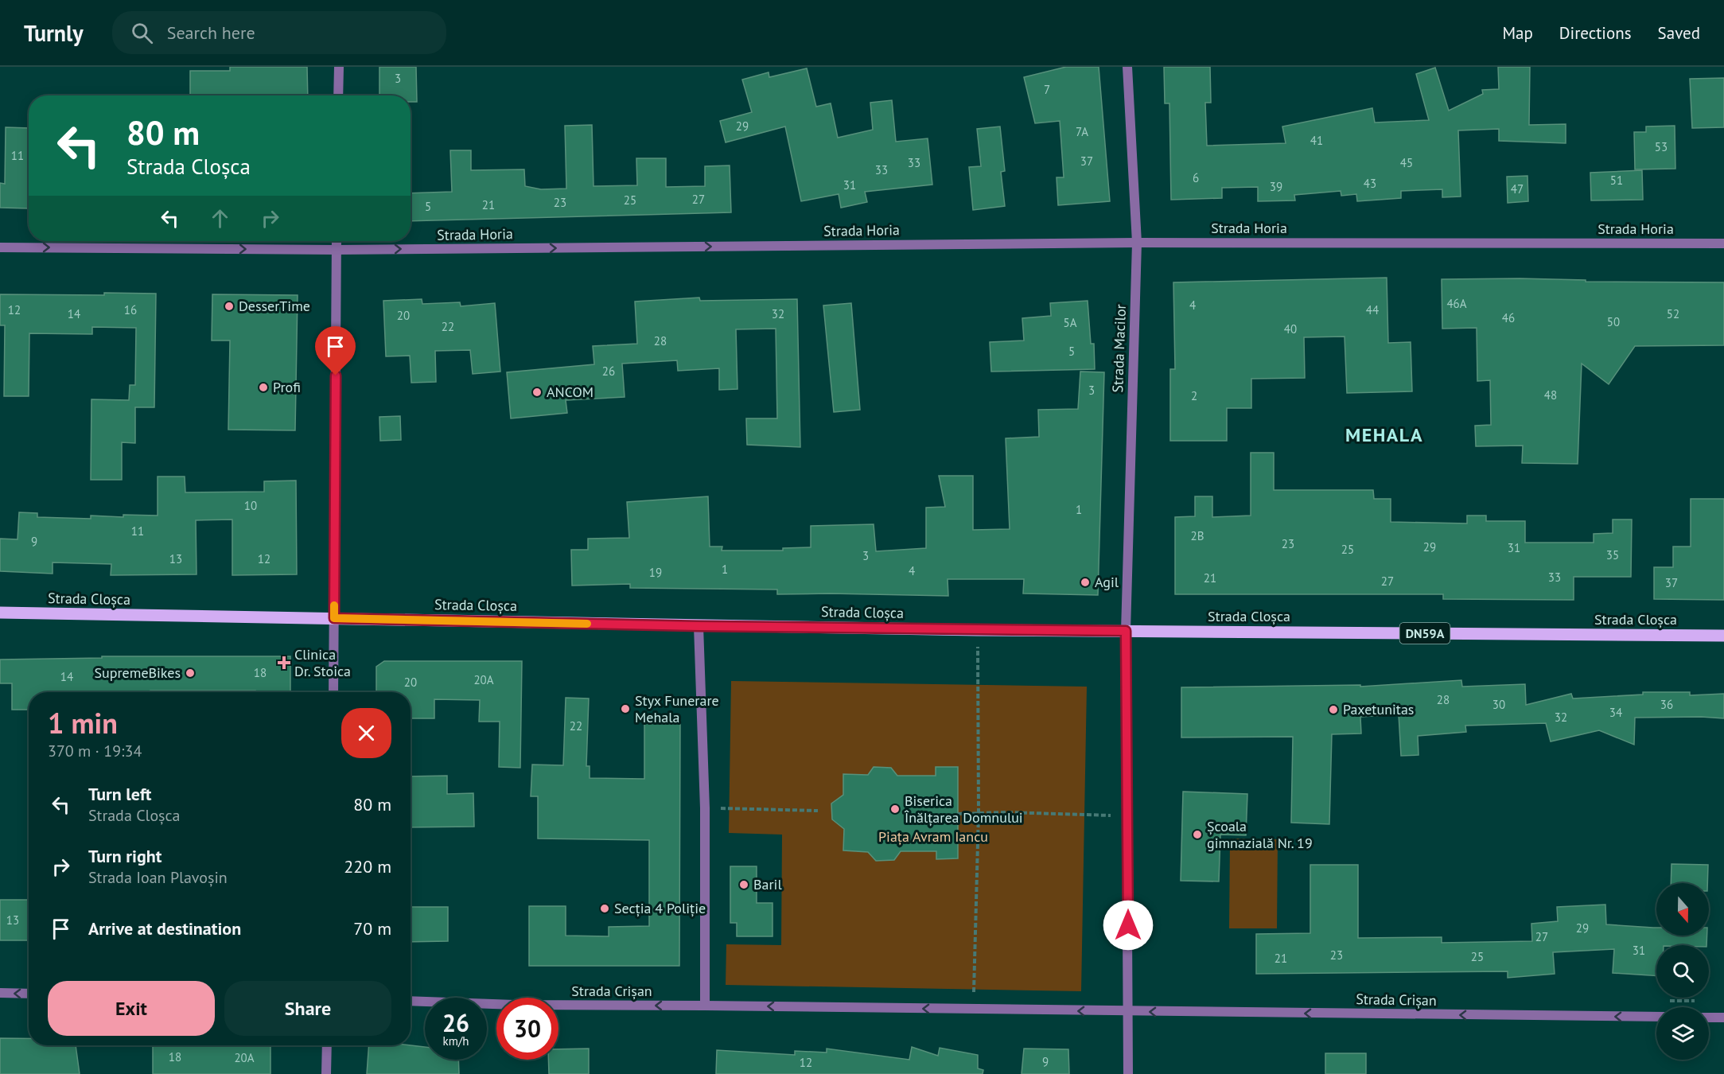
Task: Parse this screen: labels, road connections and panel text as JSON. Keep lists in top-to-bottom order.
{
  "streets": {
    "main road": ["Strada Cloșca", "DN59A"],
    "street": ["Strada Horia", "Strada Macilor", "Strada Crișan"]
  },
  "crossings": [
    ["Strada Horia", "Strada Macilor"],
    ["Strada Macilor", "Strada Cloșca"]
  ],
  "one_way": ["Strada Horia", "Strada Crișan"],
  "districts": ["MEHALA"],
  "parks": ["Piața Avram Iancu"],
  "places": {
    "other": [
      "DesserTime",
      "Profi",
      "ANCOM",
      "Agil",
      "SupremeBikes",
      "Styx Funerare Mehala",
      "Paxetunitas",
      "Biserica Înălțarea Domnului",
      "Școala gimnazială Nr. 19",
      "Baril",
      "Secția 4 Poliție"
    ],
    "health": ["Clinica Dr. Stoica"]
  },
  "house_numbers": [
    "3",
    "7",
    "29",
    "7A",
    "41",
    "53",
    "11",
    "37",
    "33",
    "45",
    "33",
    "6",
    "51",
    "43",
    "31",
    "39",
    "47",
    "27",
    "25",
    "23",
    "21",
    "5",
    "46A",
    "4",
    "12",
    "16",
    "44",
    "14",
    "32",
    "52",
    "20",
    "46",
    "50",
    "5A",
    "22",
    "40",
    "28",
    "5",
    "26",
    "3",
    "48",
    "2",
    "10",
    "1",
    "11",
    "2B",
    "9",
    "23",
    "29",
    "31",
    "25",
    "35",
    "3",
    "13",
    "12",
    "1",
    "4",
    "19",
    "33",
    "21",
    "27",
    "37",
    "18",
    "14",
    "20A",
    "20",
    "28",
    "30",
    "36",
    "34",
    "32",
    "22",
    "13",
    "29",
    "27",
    "31",
    "23",
    "25",
    "21",
    "18",
    "20A",
    "9",
    "12"
  ],
  "north": "bottom",
  "page": {
    "header": "Turnly",
    "search": "Search here",
    "nav": ["Map", "Directions", "Saved"],
    "turn": ["80 m", "Strada Cloșca"],
    "heading": ["1 min", "370 m · 19:34"],
    "list": [
      {
        "name": "Turn left",
        "note": "Strada Cloșca",
        "value": "80 m"
      },
      {
        "name": "Turn right",
        "note": "Strada Ioan Plavoșin",
        "value": "220 m"
      },
      {
        "name": "Arrive at destination",
        "value": "70 m"
      }
    ],
    "buttons": ["Exit", "Share"],
    "speed": "26 km/h",
    "limit": "30"
  }
}
